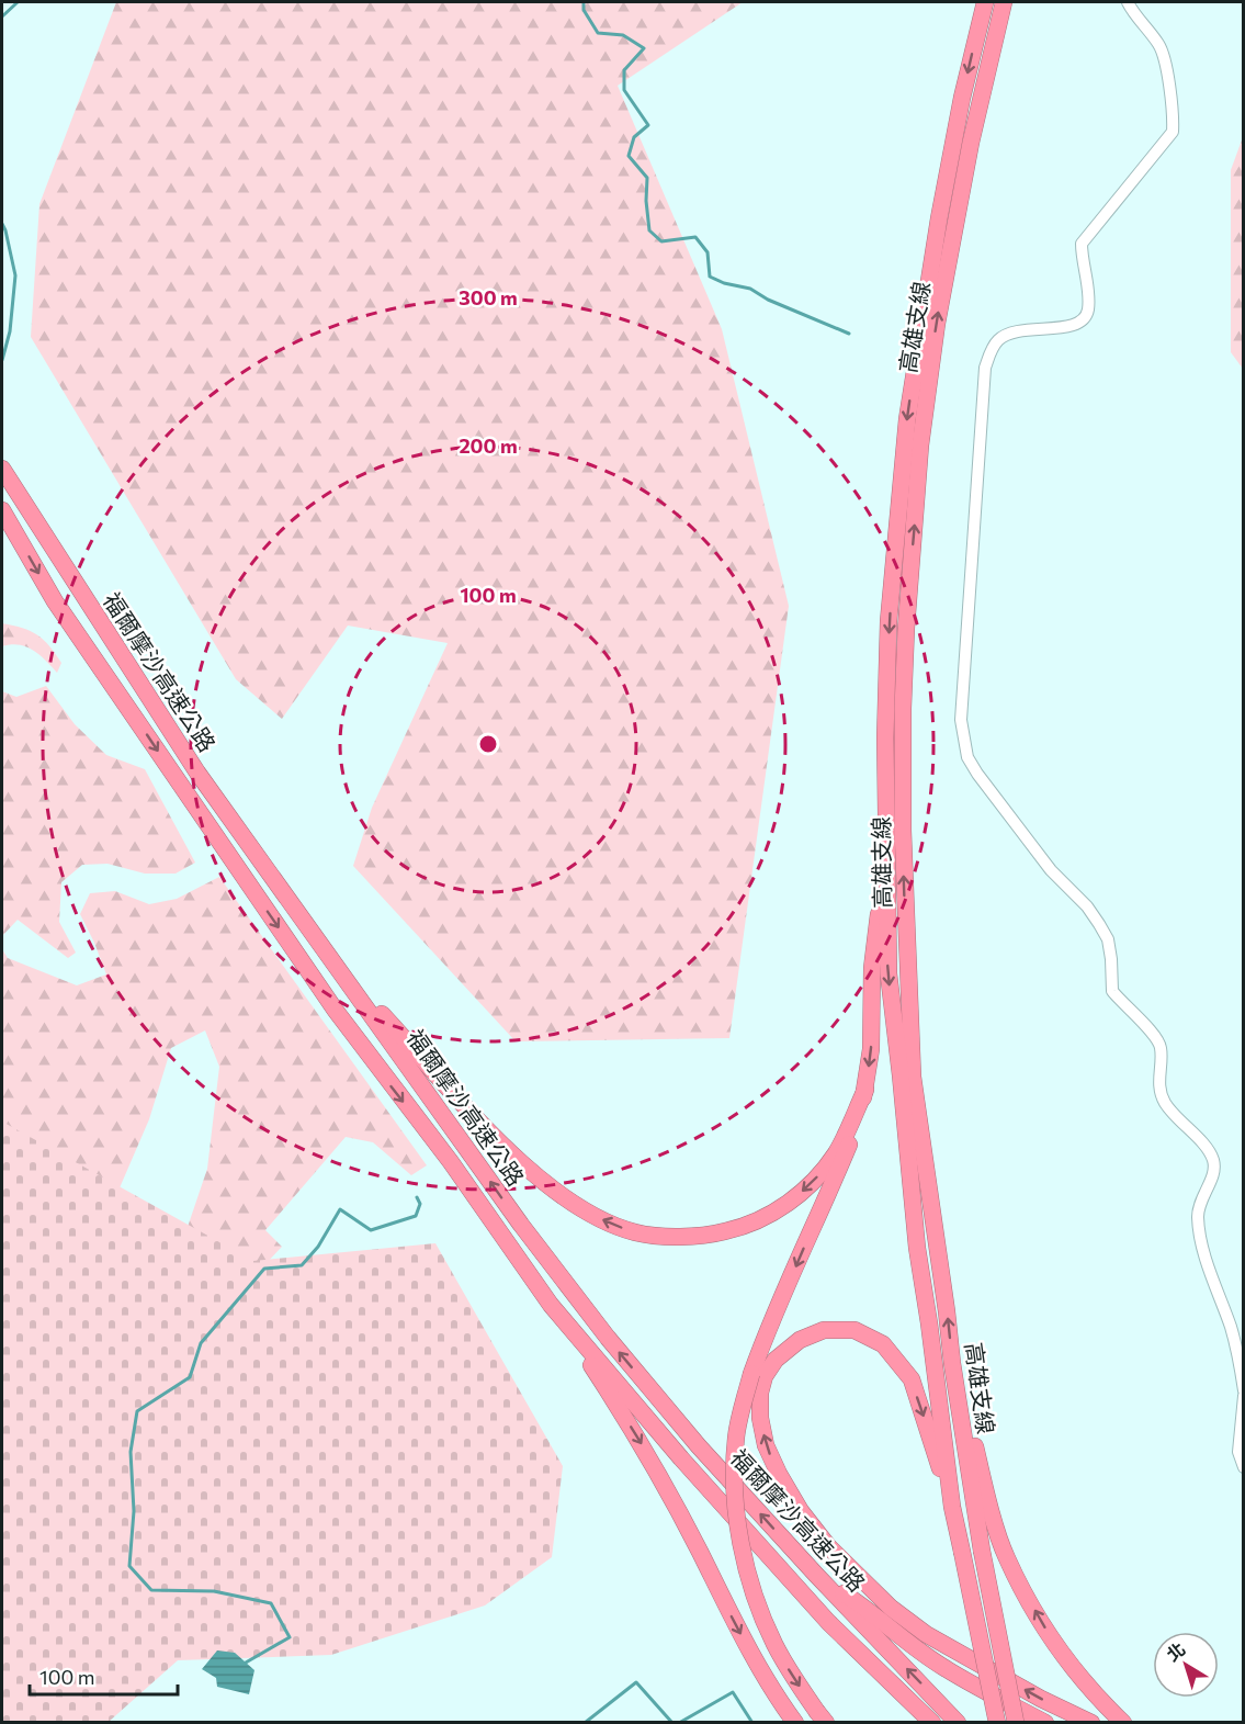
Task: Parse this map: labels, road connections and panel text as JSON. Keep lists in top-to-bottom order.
{
  "streets": {
    "highway": ["高雄支線", "福爾摩沙高速公路"]
  },
  "scale_bar": "100 m",
  "north": "top left",
  "rings": ["300 m", "200 m", "100 m"]
}
